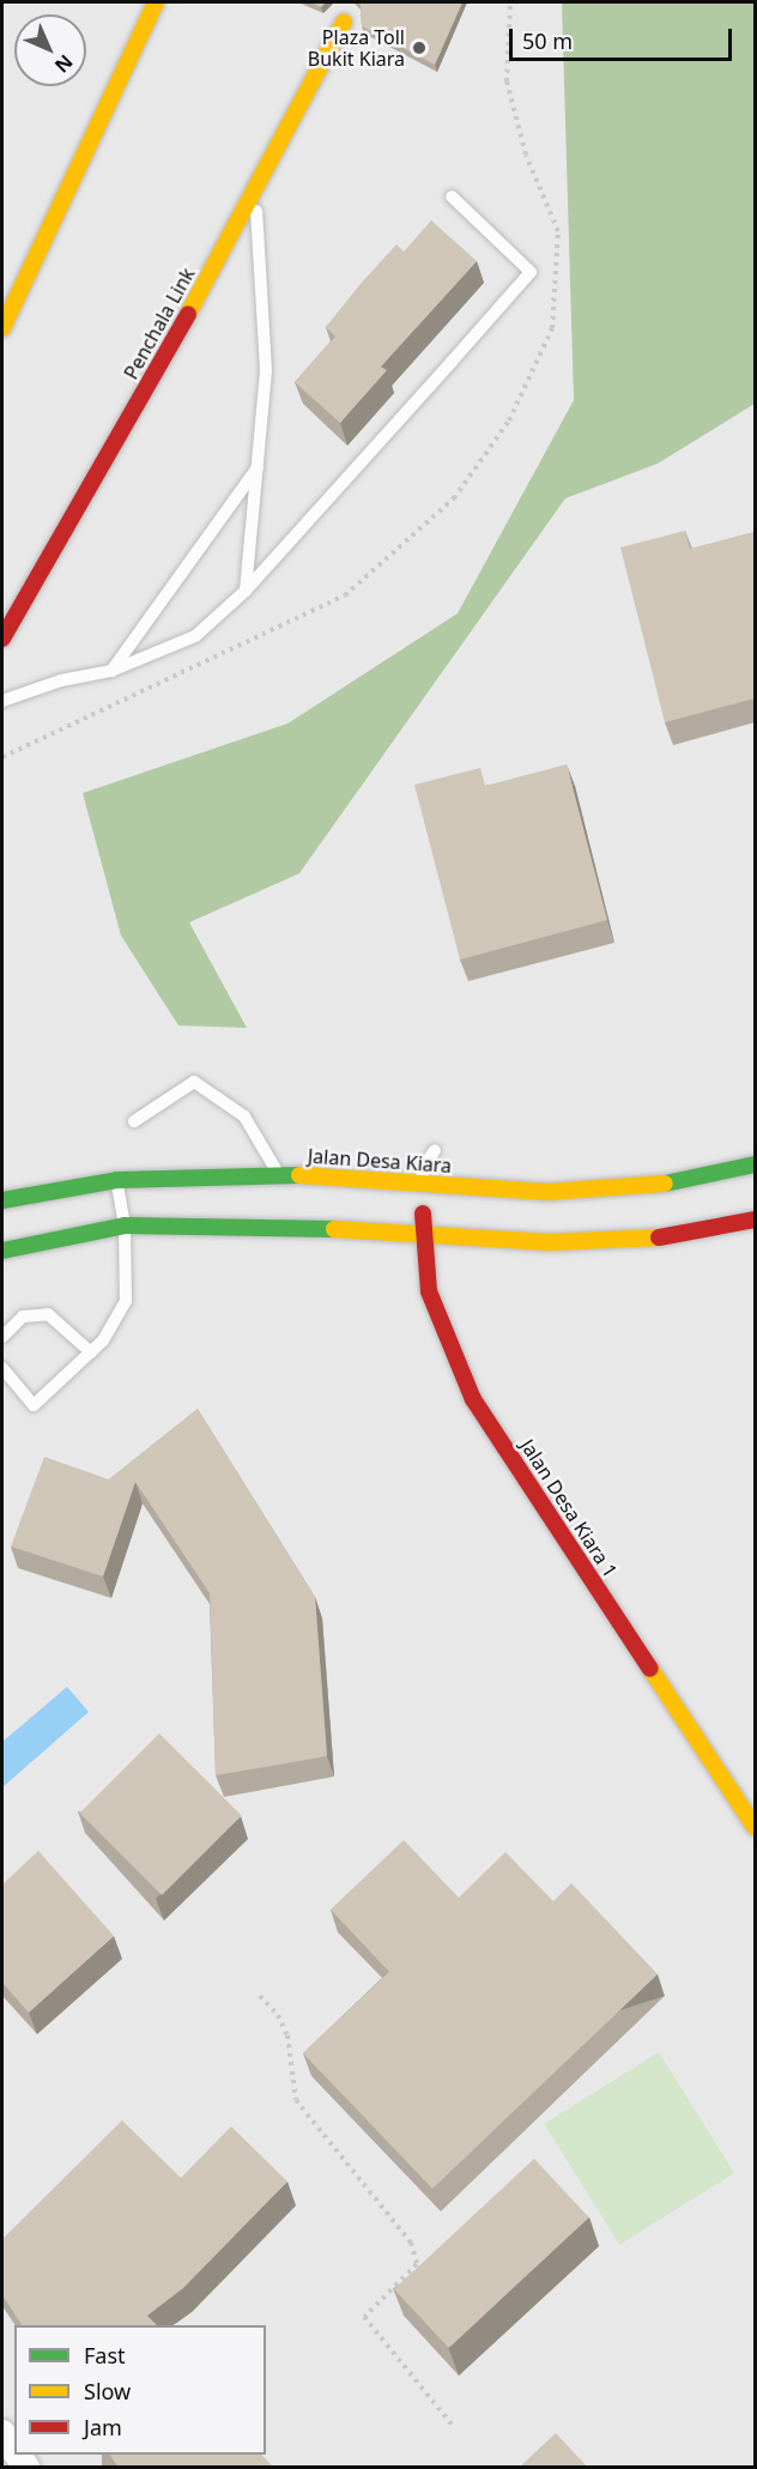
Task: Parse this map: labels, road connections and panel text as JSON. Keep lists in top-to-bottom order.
{
  "streets": {
    "main road": ["Penchala Link", "Jalan Desa Kiara", "Jalan Desa Kiara 1"]
  },
  "crossings": [
    ["Jalan Desa Kiara", "Jalan Desa Kiara 1"]
  ],
  "places": ["Plaza Toll Bukit Kiara"],
  "legend": ["Fast", "Slow", "Jam"],
  "scale_bar": "50 m",
  "north": "bottom right"
}
